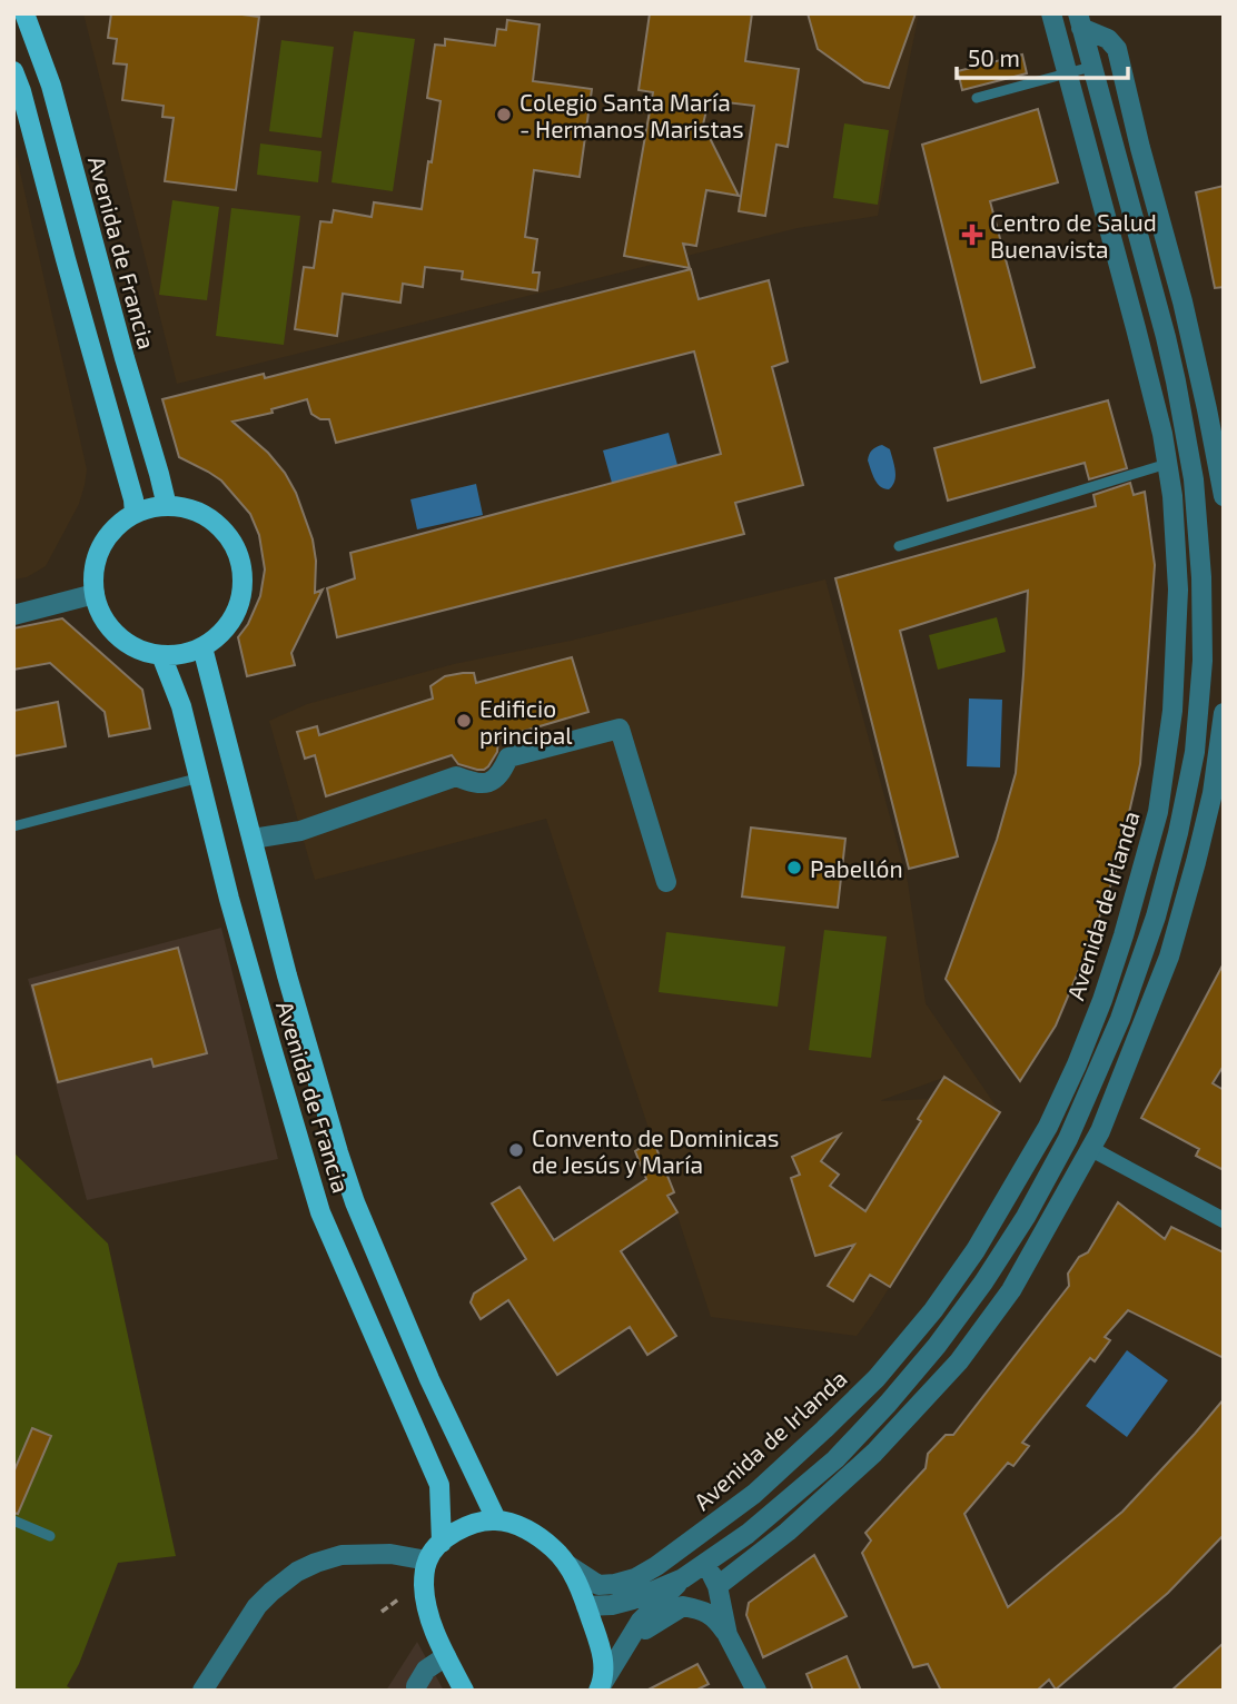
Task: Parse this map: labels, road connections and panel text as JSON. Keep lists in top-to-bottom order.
{
  "streets": {
    "main road": ["Avenida de Francia"],
    "street": ["Avenida de Irlanda"]
  },
  "places": {
    "other": [
      "Colegio Santa María - Hermanos Maristas",
      "Edificio principal",
      "Pabellón",
      "Convento de Dominicas de Jesús y María"
    ],
    "health": ["Centro de Salud Buenavista"]
  },
  "scale_bar": "50 m"
}
